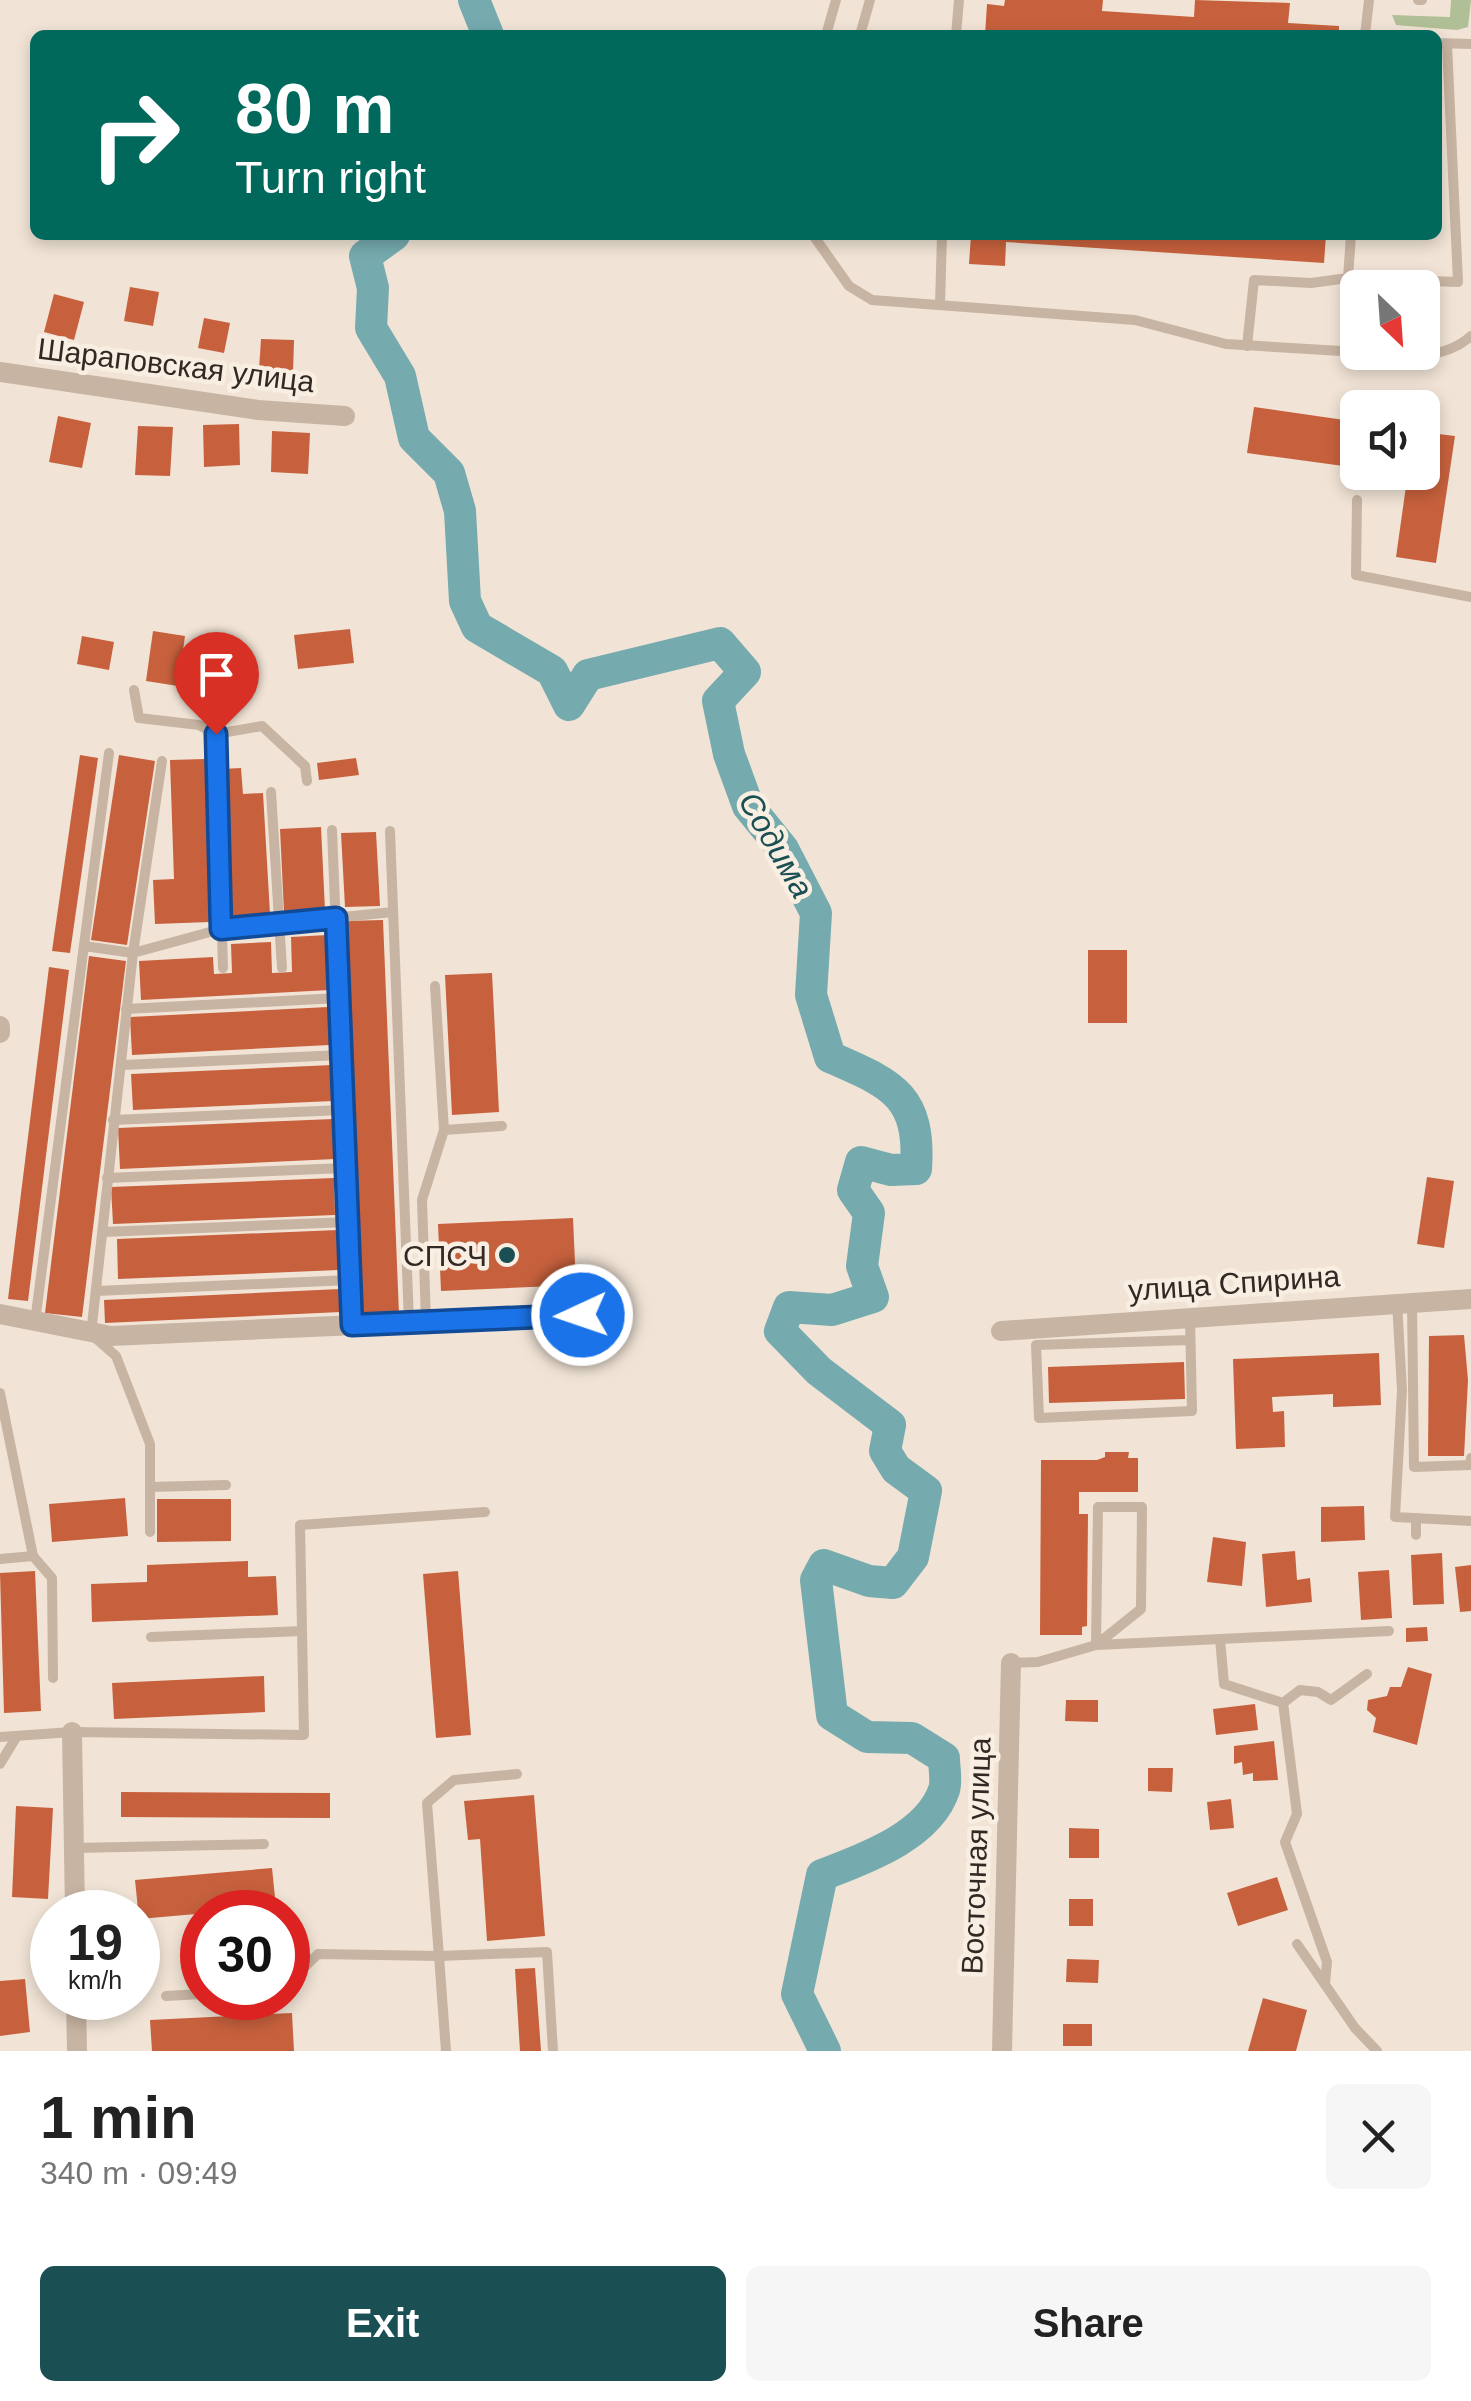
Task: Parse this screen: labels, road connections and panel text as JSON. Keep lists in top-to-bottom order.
{
  "streets": {
    "street": ["Шараповская улица", "улица Спирина", "Восточная улица"]
  },
  "water": ["Содима"],
  "places": ["СПСЧ"],
  "north": "bottom right",
  "page": {
    "turn": ["80 m", "Turn right"],
    "speed": "19 km/h",
    "limit": "30",
    "heading": ["1 min", "340 m · 09:49"],
    "buttons": ["Exit", "Share"]
  }
}
